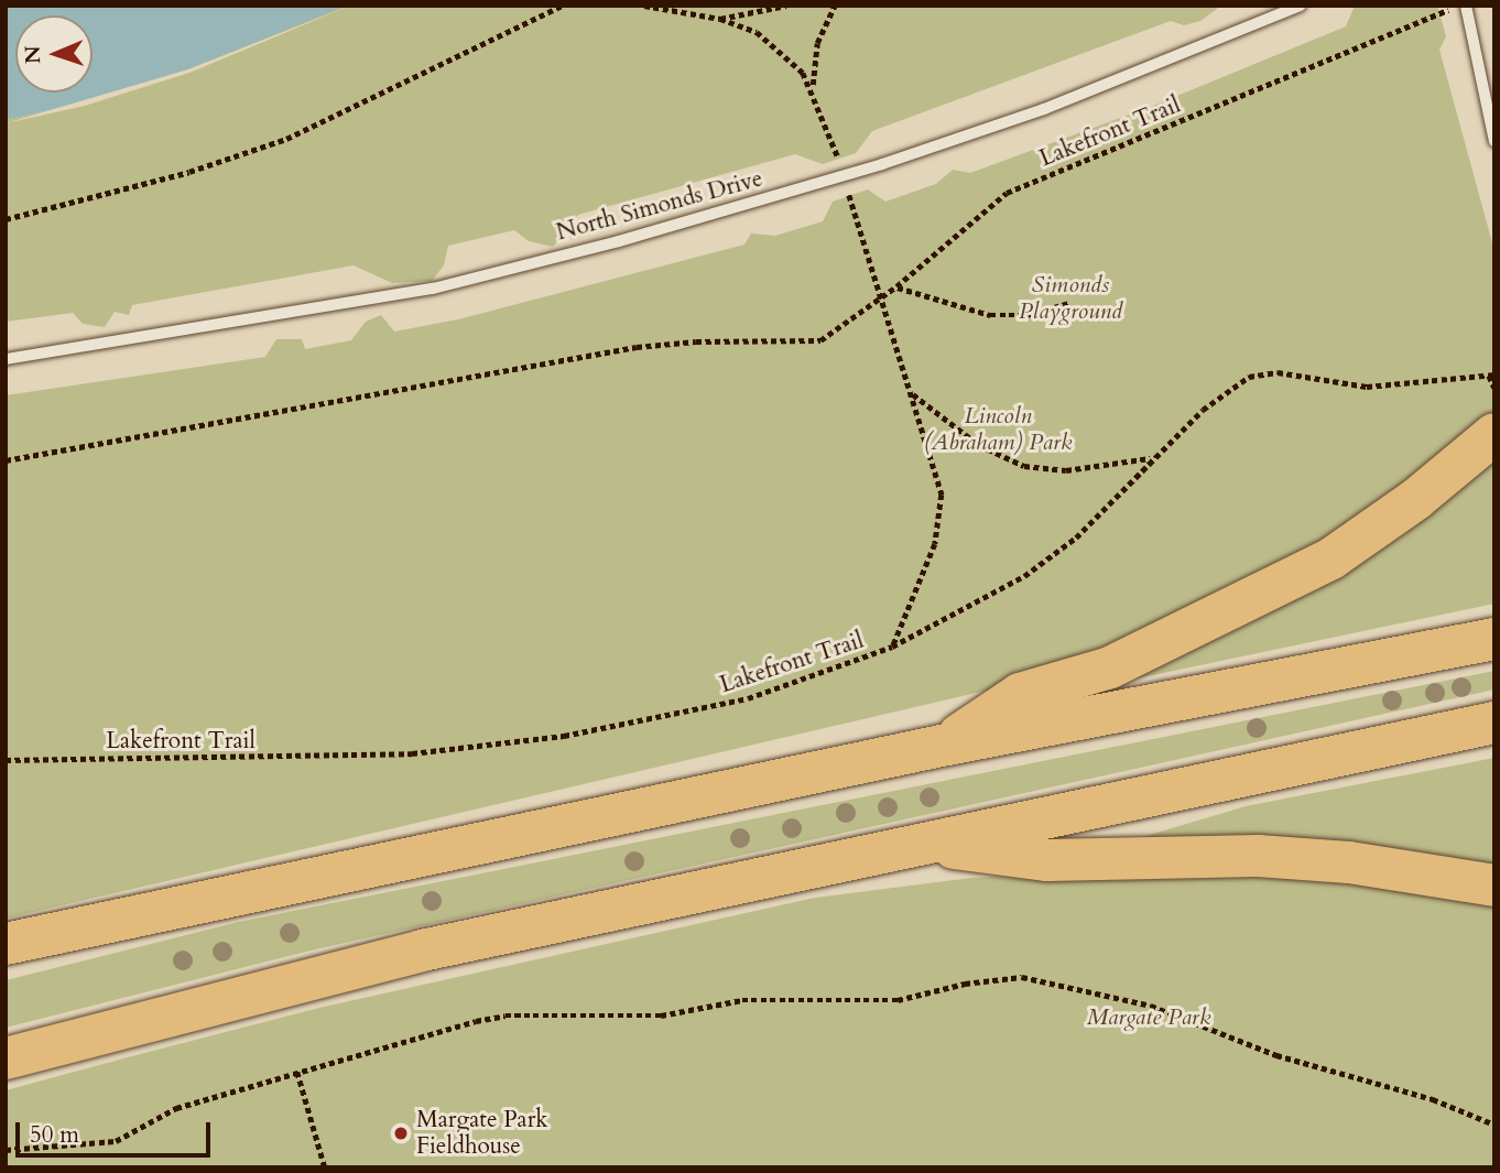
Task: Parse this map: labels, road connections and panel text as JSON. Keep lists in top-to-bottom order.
{
  "streets": {
    "lane": ["North Simonds Drive"],
    "path": ["Lakefront Trail"]
  },
  "parks": ["Simonds Playground", "Lincoln (Abraham) Park", "Margate Park"],
  "places": ["Margate Park Fieldhouse"],
  "scale_bar": "50 m",
  "north": "left"
}
